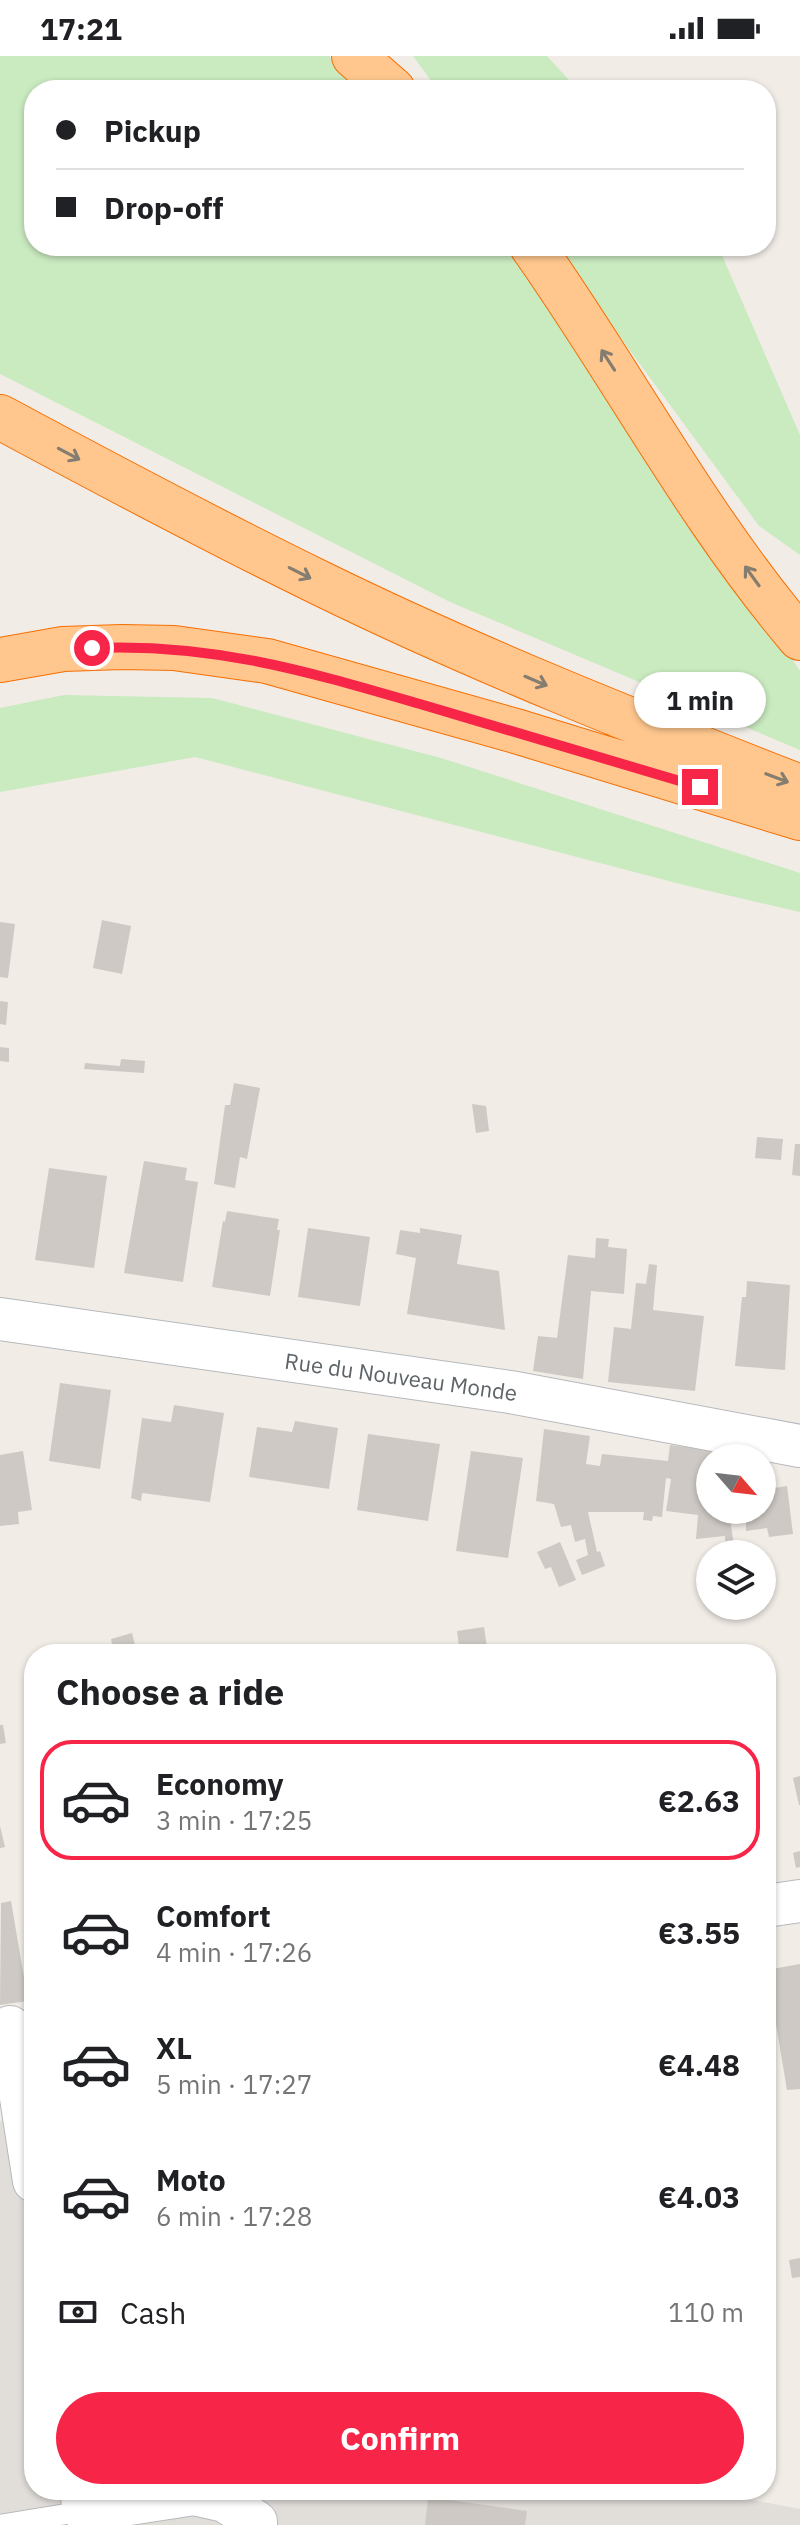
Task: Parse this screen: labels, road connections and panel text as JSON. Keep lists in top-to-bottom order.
{
  "streets": {
    "street": ["Rue du Nouveau Monde"]
  },
  "north": "bottom right",
  "page": {
    "status": "17:21",
    "banner": ["Pickup", "Drop-off"],
    "bubble": "1 min",
    "heading": "Choose a ride",
    "list": [
      {
        "name": "Economy",
        "note": "3 min · 17:25",
        "value": "€2.63"
      },
      {
        "name": "Comfort",
        "note": "4 min · 17:26",
        "value": "€3.55"
      },
      {
        "name": "XL",
        "note": "5 min · 17:27",
        "value": "€4.48"
      },
      {
        "name": "Moto",
        "note": "6 min · 17:28",
        "value": "€4.03"
      }
    ],
    "pay": ["Cash", "110 m"],
    "buttons": "Confirm"
  }
}
